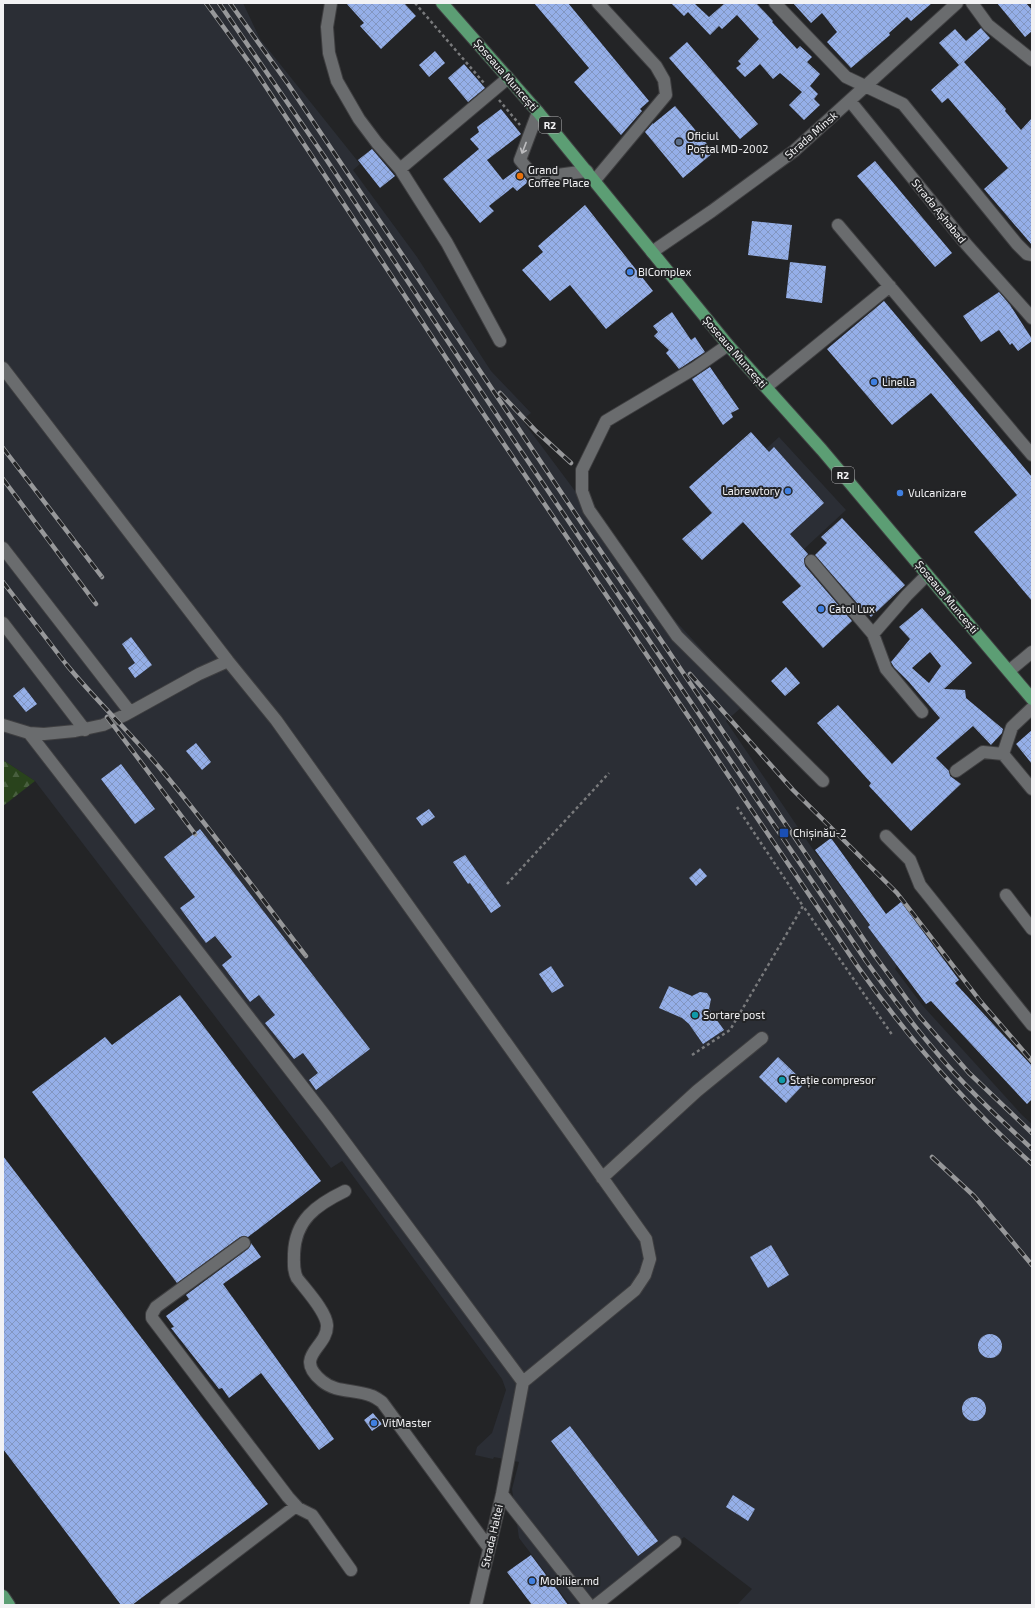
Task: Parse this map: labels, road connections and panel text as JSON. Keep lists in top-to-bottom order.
{
  "streets": {
    "main road": ["Șoseaua Muncești", "R2"],
    "street": ["Strada Minsk", "Strada Așhabad", "Strada Haltei"]
  },
  "crossings": [
    ["Șoseaua Muncești", "Strada Minsk"],
    ["Strada Minsk", "Strada Așhabad"]
  ],
  "places": {
    "other": [
      "Oficiul Poștal MD-2002",
      "Grand Coffee Place",
      "BIComplex",
      "Linella",
      "Labrewtory",
      "Vulcanizare",
      "Catol Lux",
      "Sortare post",
      "Stație compresor",
      "VitMaster",
      "Mobilier.md"
    ],
    "transit": ["Chișinău-2"]
  }
}
